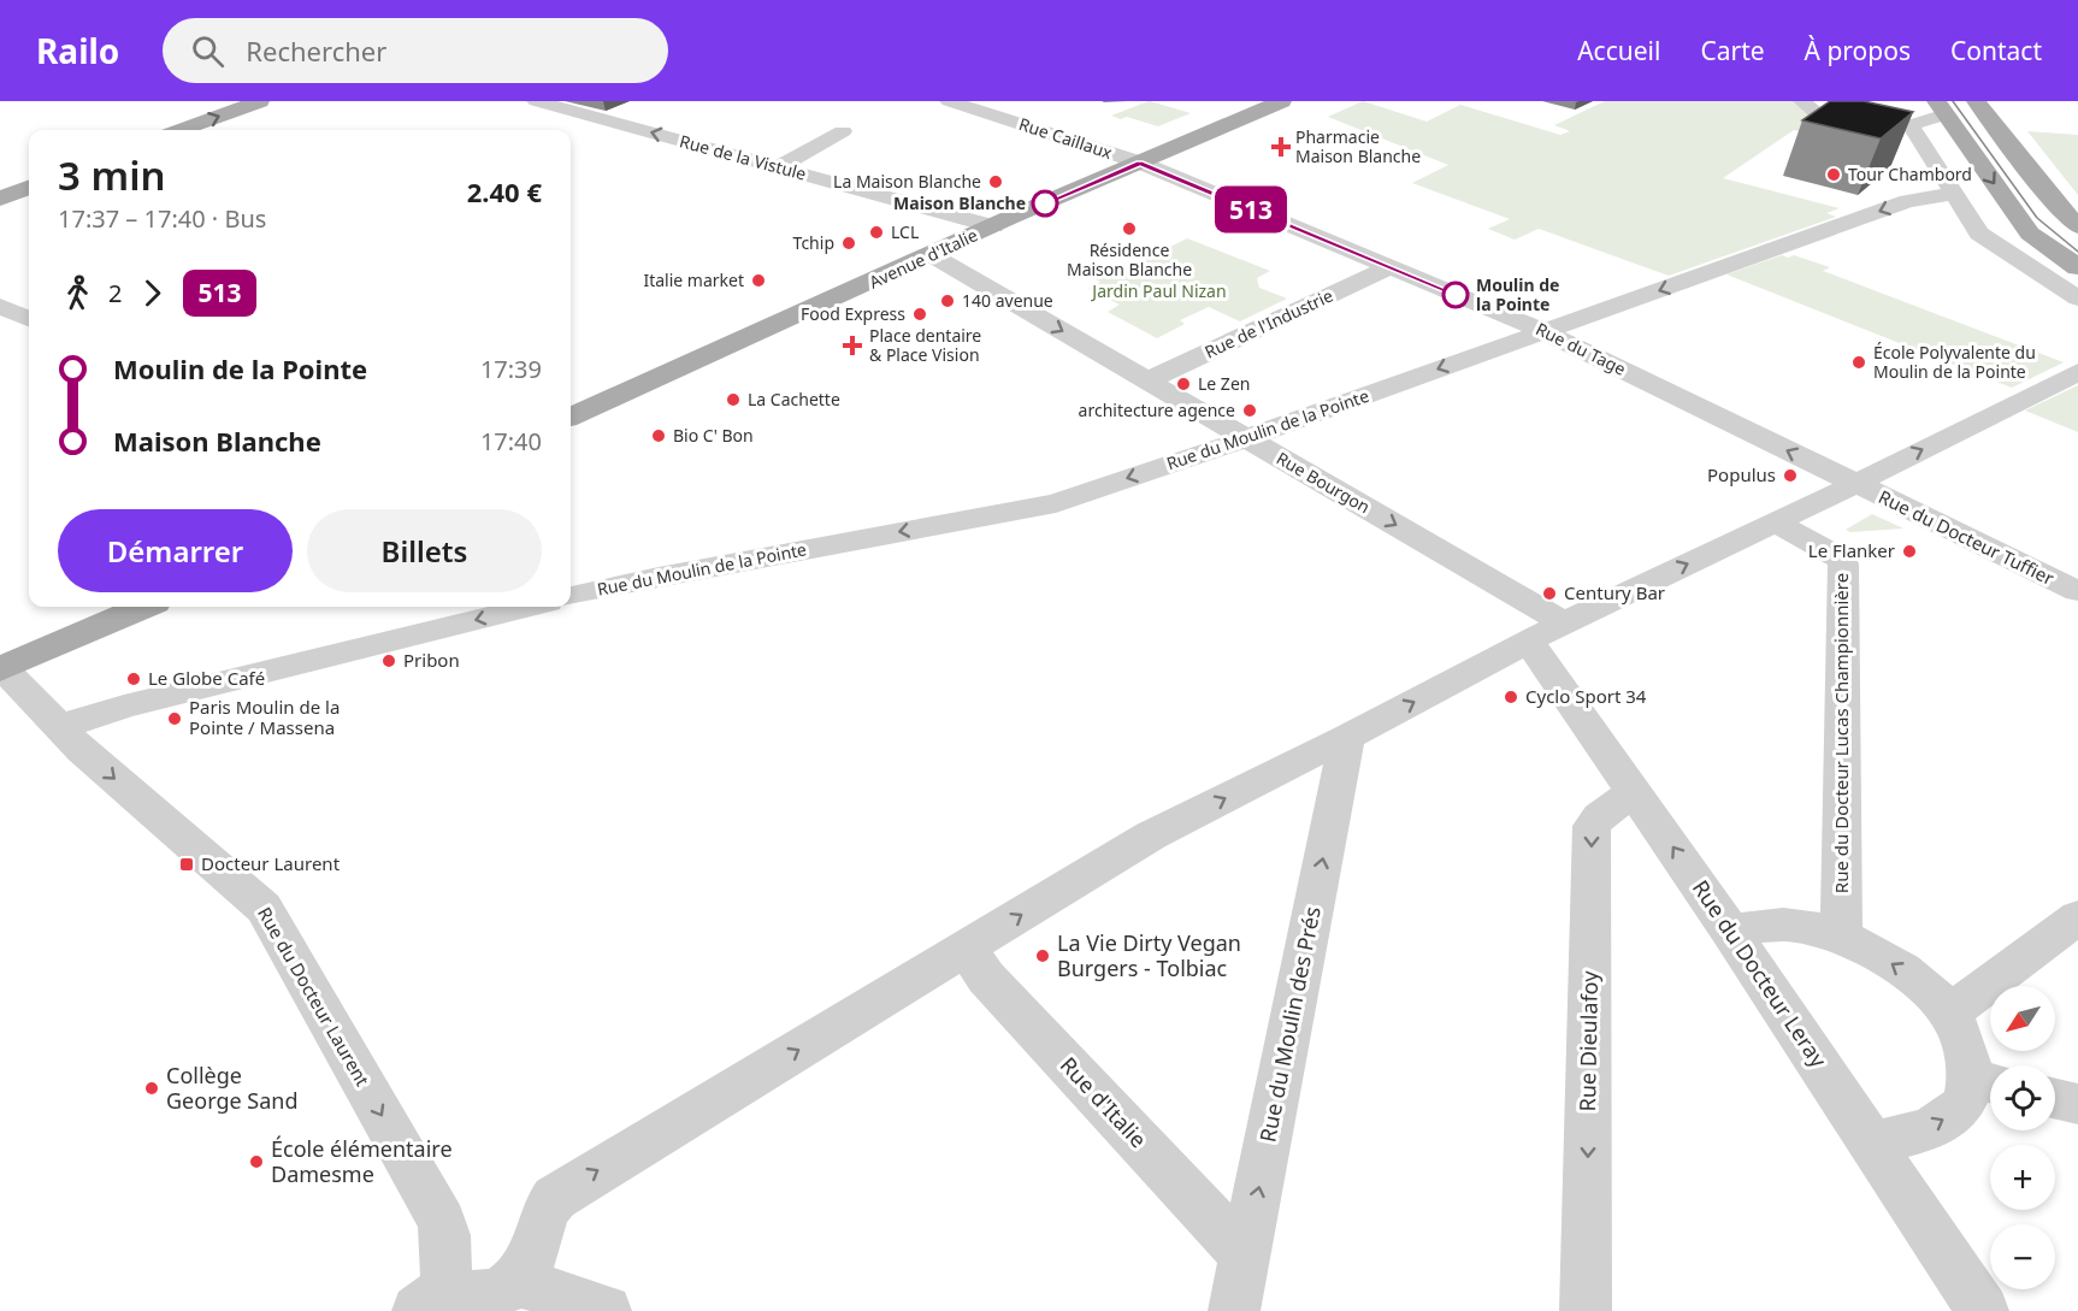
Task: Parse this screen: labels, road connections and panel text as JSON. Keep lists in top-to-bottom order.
{
  "streets": {
    "main road": ["Avenue d'Italie"],
    "street": [
      "Rue Caillaux",
      "Rue de la Vistule",
      "Rue de l'Industrie",
      "Rue du Tage",
      "Rue du Moulin de la Pointe",
      "Rue Bourgon",
      "Rue du Docteur Tuffier",
      "Rue du Docteur Lucas Championnière",
      "Rue du Docteur Leray",
      "Rue du Docteur Laurent",
      "Rue du Moulin des Prés",
      "Rue Dieulafoy",
      "Rue d'Italie"
    ]
  },
  "crossings": [
    ["Rue Caillaux", "Avenue d'Italie"],
    ["Rue Caillaux", "Rue du Tage"],
    ["Rue de la Vistule", "Avenue d'Italie"],
    ["Avenue d'Italie", "Rue du Tage"],
    ["Avenue d'Italie", "Rue Bourgon"],
    ["Rue de l'Industrie", "Rue du Tage"],
    ["Rue de l'Industrie", "Rue Bourgon"],
    ["Rue du Tage", "Rue du Moulin de la Pointe"],
    ["Rue du Tage", "Rue du Docteur Tuffier"],
    ["Rue du Moulin de la Pointe", "Rue Bourgon"],
    ["Rue du Docteur Leray", "Rue Dieulafoy"],
    ["Rue du Moulin des Prés", "Rue d'Italie"]
  ],
  "one_way": [
    "Rue de la Vistule",
    "Rue Bourgon",
    "Rue du Docteur Laurent",
    "Rue du Moulin des Prés",
    "Rue Dieulafoy"
  ],
  "parks": ["Jardin Paul Nizan"],
  "places": {
    "health": ["Pharmacie Maison Blanche", "Place dentaire & Place Vision"],
    "other": [
      "Tour Chambord",
      "La Maison Blanche",
      "Maison Blanche",
      "Résidence Maison Blanche",
      "LCL",
      "Tchip",
      "Italie market",
      "Moulin de la Pointe",
      "140 avenue",
      "Food Express",
      "École Polyvalente du Moulin de la Pointe",
      "Le Zen",
      "La Cachette",
      "architecture agence",
      "Bio C' Bon",
      "Populus",
      "Le Flanker",
      "Century Bar",
      "Pribon",
      "Le Globe Café",
      "Cyclo Sport 34",
      "Paris Moulin de la Pointe / Massena",
      "La Vie Dirty Vegan Burgers - Tolbiac",
      "Collège George Sand",
      "École élémentaire Damesme"
    ],
    "transit": ["Docteur Laurent"]
  },
  "lines": ["bus line 513"],
  "north": "bottom left",
  "page": {
    "header": "Railo",
    "search": "Rechercher",
    "nav": [
      "Accueil",
      "Carte",
      "À propos",
      "Contact"
    ],
    "on_map": "513",
    "heading": ["3 min", "17:37 – 17:40 · Bus", "2.40 €"],
    "legs": ["2", "513"],
    "list": [
      {
        "name": "Moulin de la Pointe",
        "value": "17:39"
      },
      {
        "name": "Maison Blanche",
        "value": "17:40"
      }
    ],
    "buttons": ["Démarrer", "Billets"],
    "map_buttons": ["+", "−"]
  }
}
